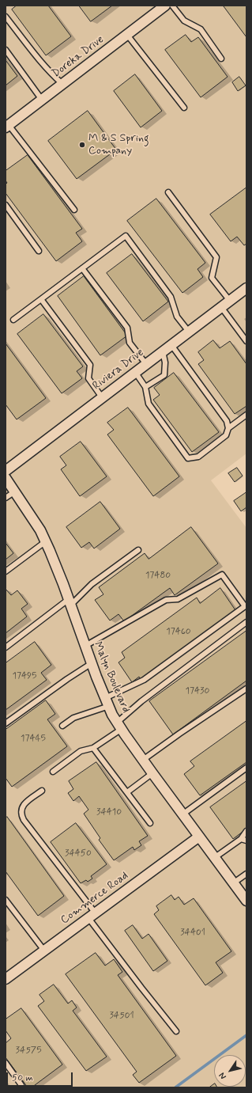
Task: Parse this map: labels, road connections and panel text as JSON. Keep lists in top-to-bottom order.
{
  "streets": {
    "street": [
      "Doreka Drive",
      "Riviera Drive",
      "Malyn Boulevard",
      "Commerce Road"
    ]
  },
  "crossings": [
    ["Malyn Boulevard", "Commerce Road"]
  ],
  "places": ["M & S Spring Company"],
  "house_numbers": [
    "17480",
    "17460",
    "17495",
    "17430",
    "17445",
    "34410",
    "34450",
    "34401",
    "34501",
    "34575"
  ],
  "scale_bar": "50 m",
  "north": "bottom left"
}
